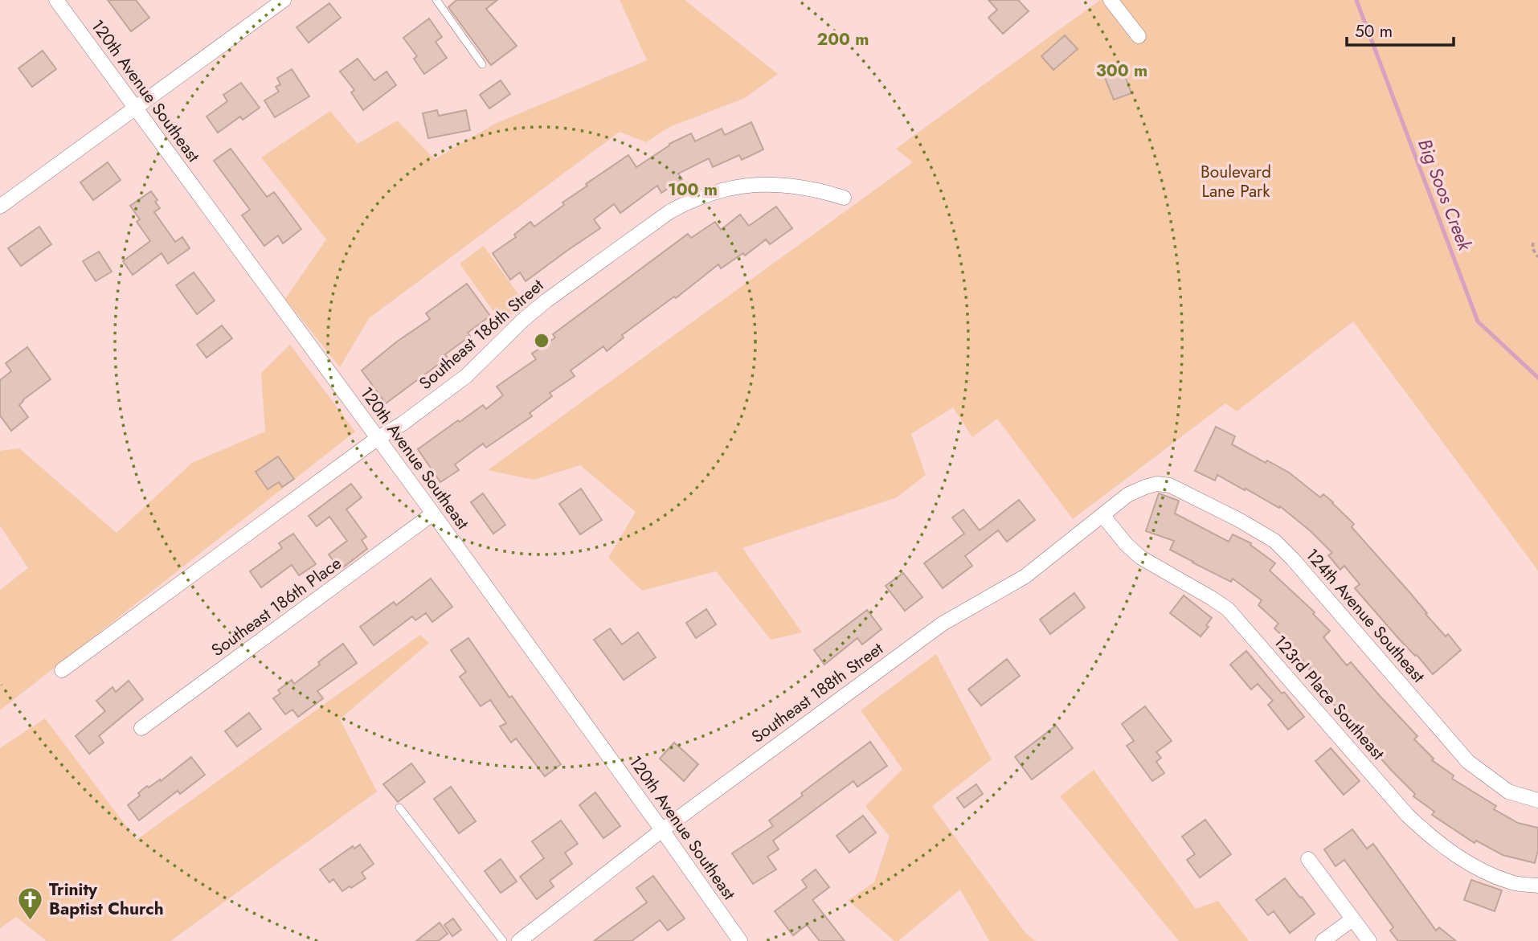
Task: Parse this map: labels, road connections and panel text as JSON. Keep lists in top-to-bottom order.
{
  "streets": {
    "street": [
      "120th Avenue Southeast",
      "Southeast 186th Street",
      "Southeast 186th Place",
      "124th Avenue Southeast",
      "Southeast 188th Street",
      "123rd Place Southeast"
    ]
  },
  "crossings": [
    ["120th Avenue Southeast", "Southeast 186th Street"],
    ["120th Avenue Southeast", "Southeast 186th Place"],
    ["120th Avenue Southeast", "Southeast 188th Street"],
    ["124th Avenue Southeast", "Southeast 188th Street"],
    ["Southeast 188th Street", "123rd Place Southeast"]
  ],
  "water": ["Big Soos Creek"],
  "parks": ["Boulevard Lane Park"],
  "places": {
    "church": ["Trinity Baptist Church"]
  },
  "scale_bar": "50 m",
  "rings": ["200 m", "300 m", "100 m"]
}
